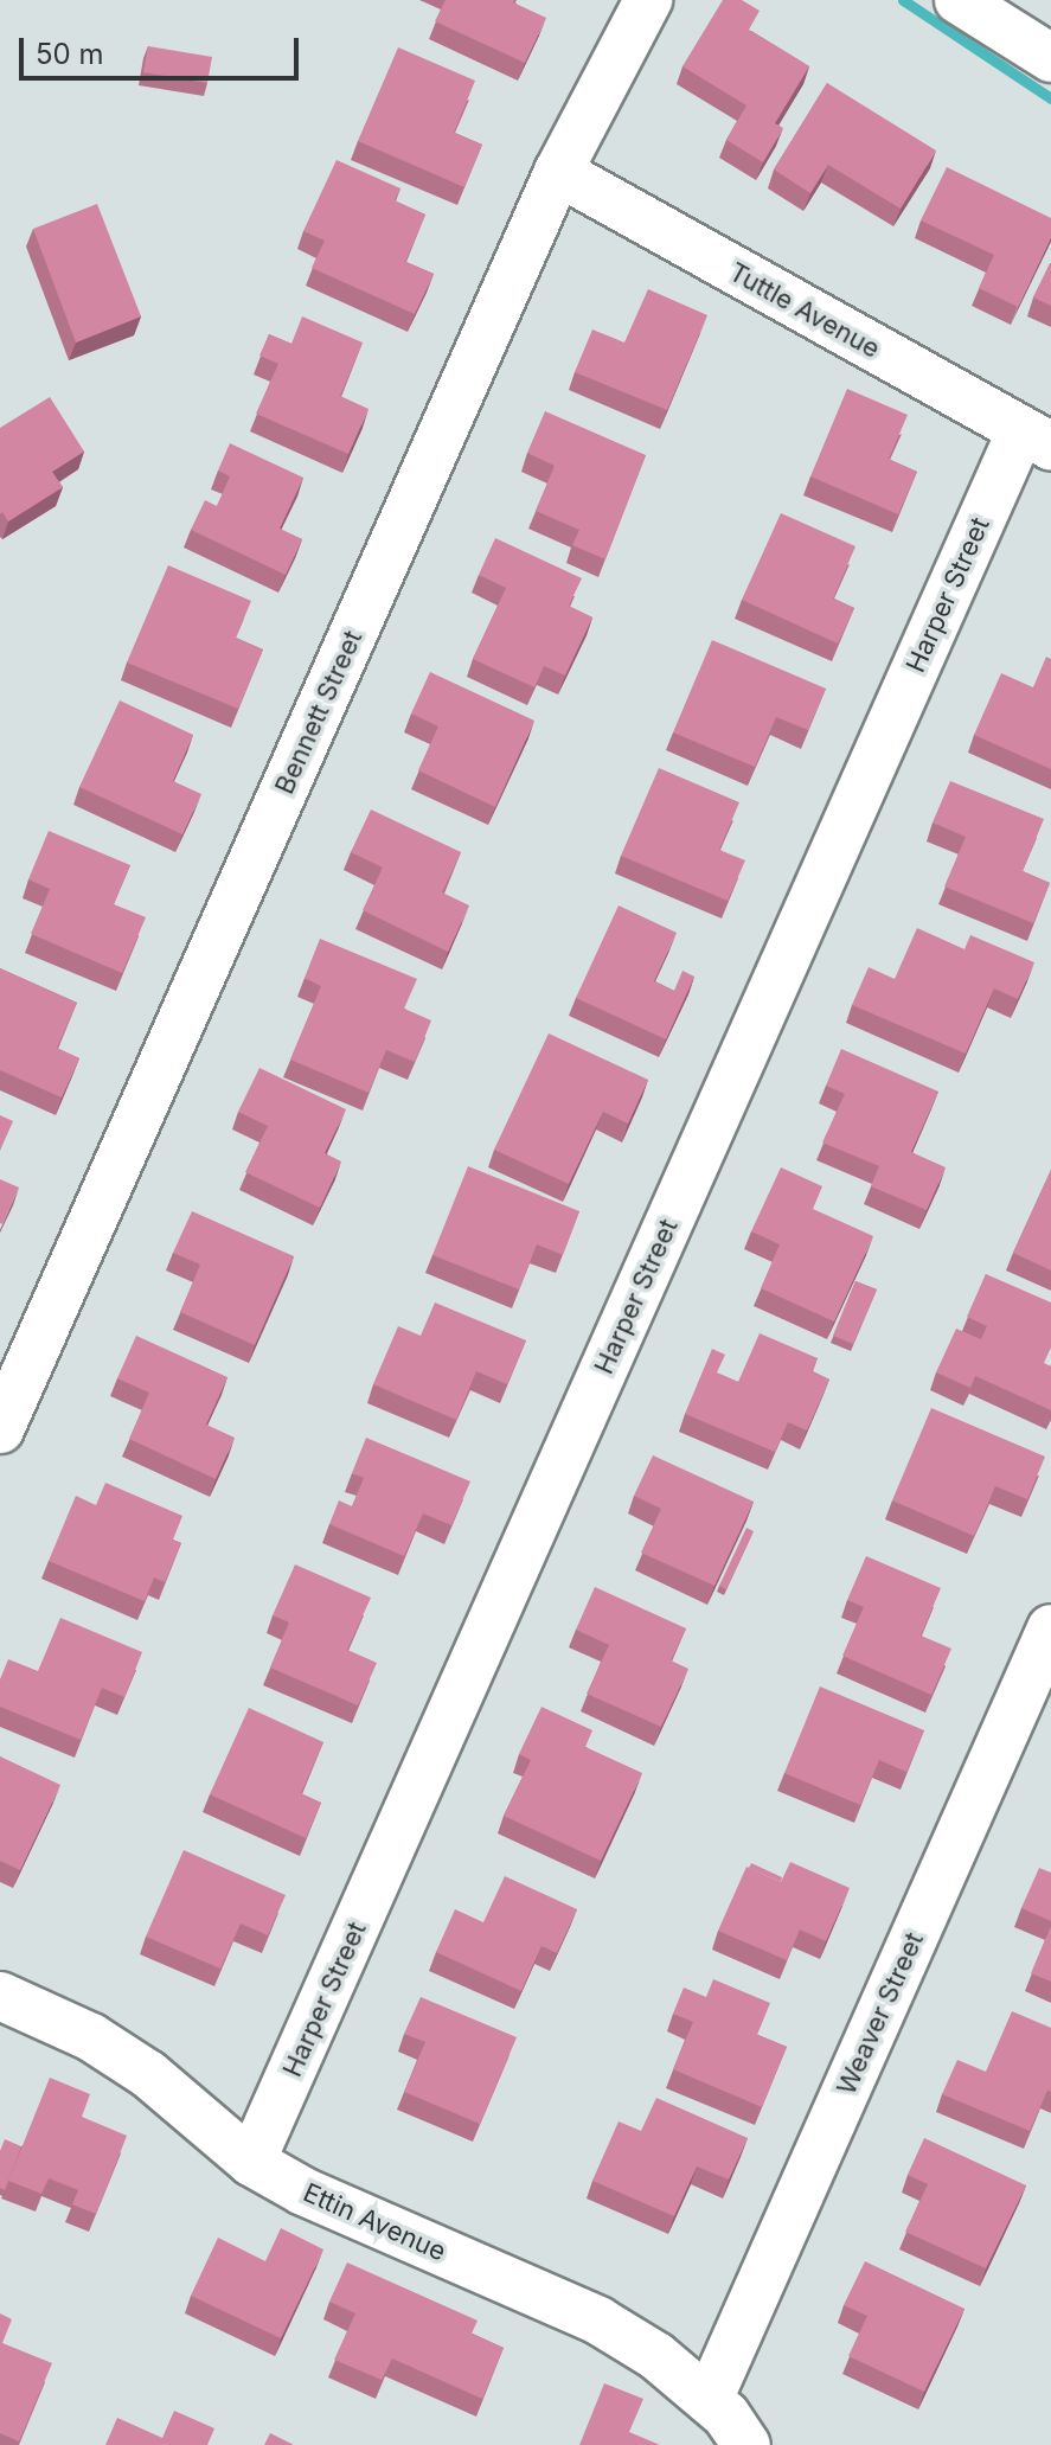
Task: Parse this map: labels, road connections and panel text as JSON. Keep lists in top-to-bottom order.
{
  "streets": {
    "street": [
      "Tuttle Avenue",
      "Harper Street",
      "Bennett Street",
      "Weaver Street",
      "Ettin Avenue"
    ]
  },
  "crossings": [
    ["Tuttle Avenue", "Harper Street"],
    ["Tuttle Avenue", "Bennett Street"],
    ["Harper Street", "Ettin Avenue"],
    ["Weaver Street", "Ettin Avenue"]
  ],
  "scale_bar": "50 m"
}
